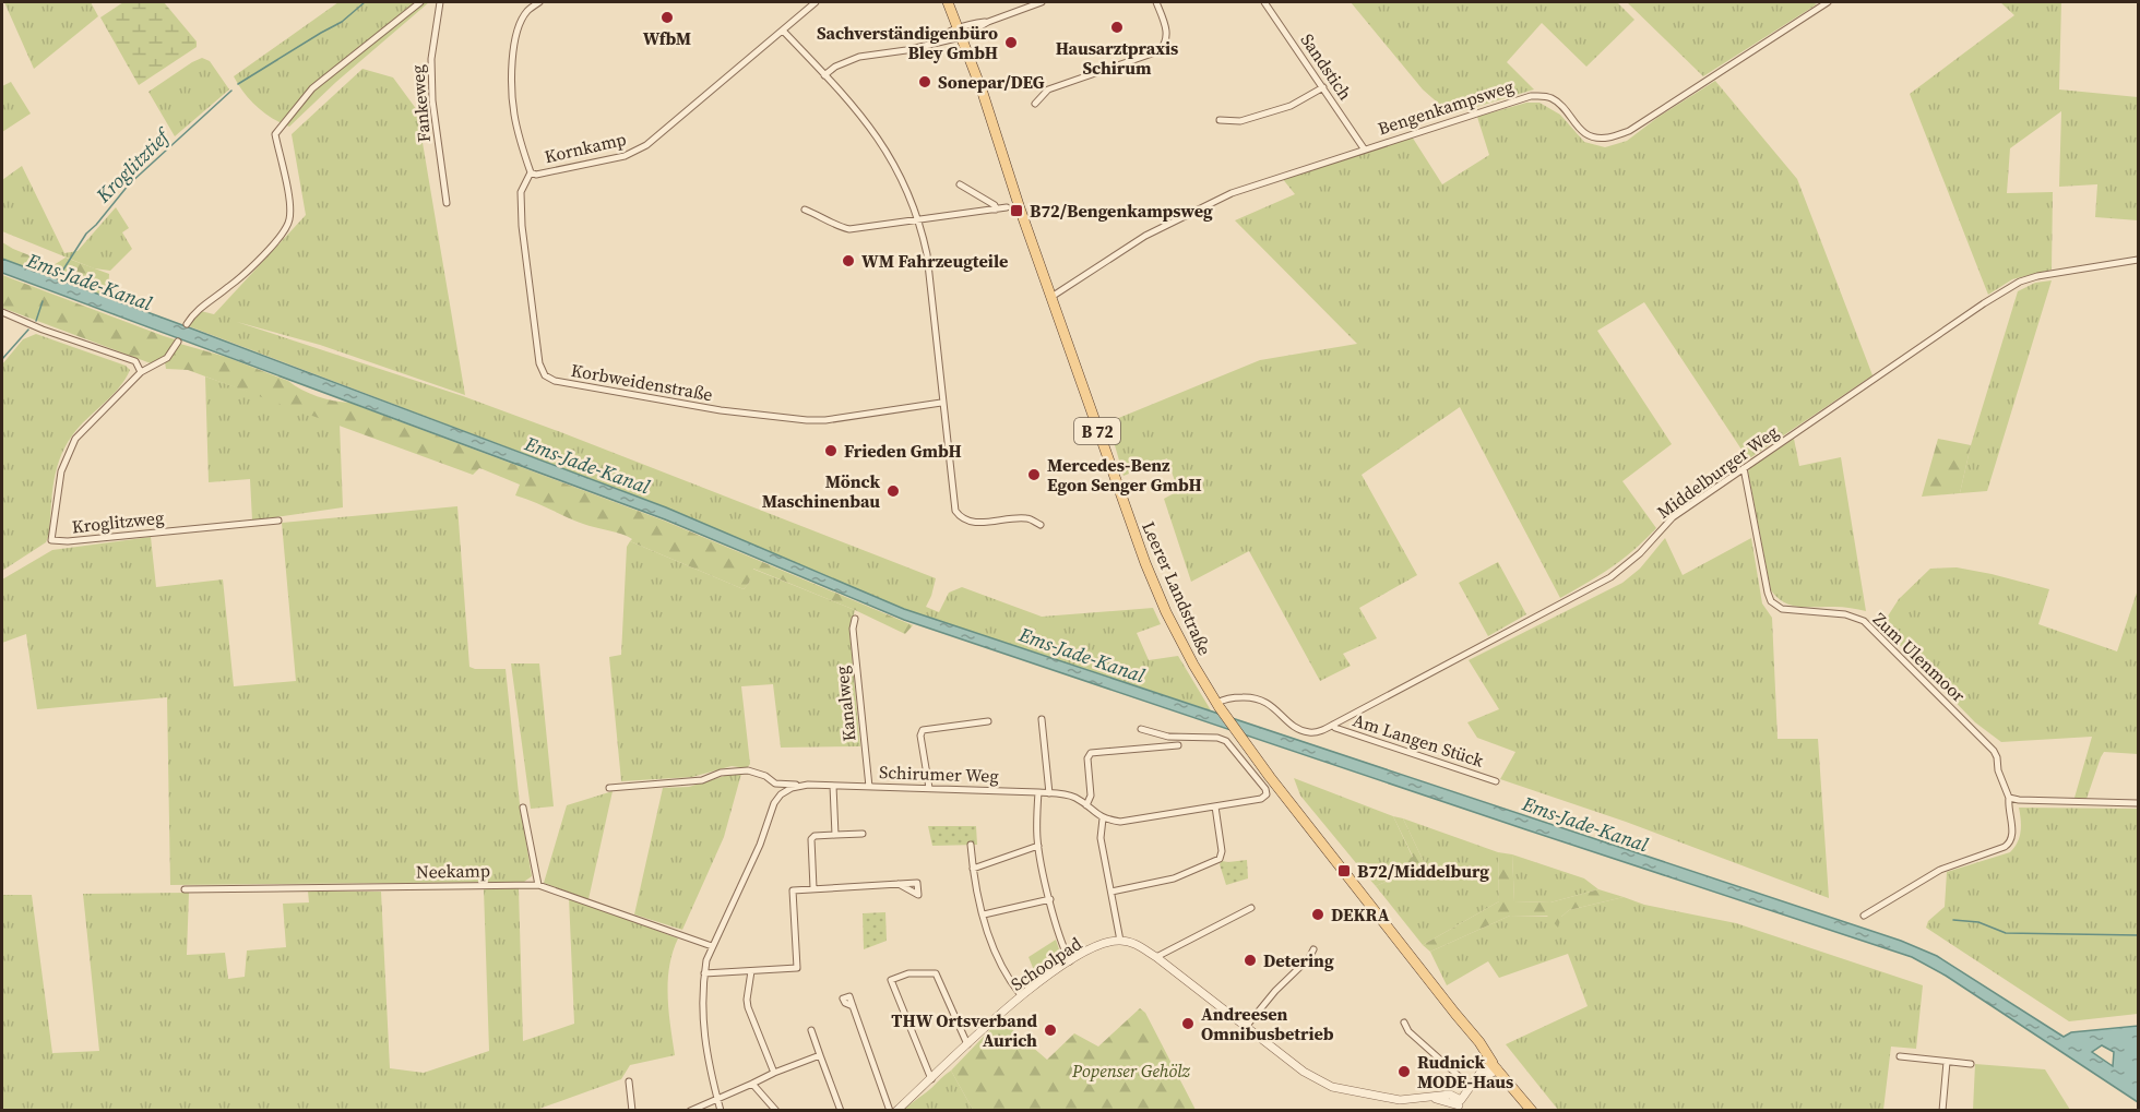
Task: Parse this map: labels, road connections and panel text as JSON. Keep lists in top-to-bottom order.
{
  "streets": {
    "main road": ["B 72", "Leerer Landstraße"],
    "street": [
      "Sandstich",
      "Fankeweg",
      "Bengenkampsweg",
      "Kornkamp",
      "Korbweidenstraße",
      "Middelburger Weg",
      "Kroglitzweg",
      "Zum Ulenmoor",
      "Kanalweg",
      "Am Langen Stück",
      "Schirumer Weg",
      "Neekamp",
      "Schoolpad"
    ]
  },
  "crossings": [
    ["Sandstich", "Bengenkampsweg"],
    ["Bengenkampsweg", "Leerer Landstraße"],
    ["Kornkamp", "Korbweidenstraße"],
    ["Middelburger Weg", "Leerer Landstraße"],
    ["Middelburger Weg", "Zum Ulenmoor"],
    ["Middelburger Weg", "Am Langen Stück"],
    ["Kanalweg", "Schirumer Weg"]
  ],
  "water": ["Kroglitztief", "Ems-Jade-Kanal"],
  "parks": ["Popenser Gehölz"],
  "places": {
    "other": [
      "WfbM",
      "Hausarztpraxis Schirum",
      "Sachverständigenbüro Bley GmbH",
      "Sonepar/DEG",
      "WM Fahrzeugteile",
      "Frieden GmbH",
      "Mercedes-Benz Egon Senger GmbH",
      "Mönck Maschinenbau",
      "DEKRA",
      "Detering",
      "Andreesen Omnibusbetrieb",
      "THW Ortsverband Aurich",
      "Rudnick MODE-Haus"
    ],
    "transit": ["B72/Bengenkampsweg", "B72/Middelburg"]
  }
}
